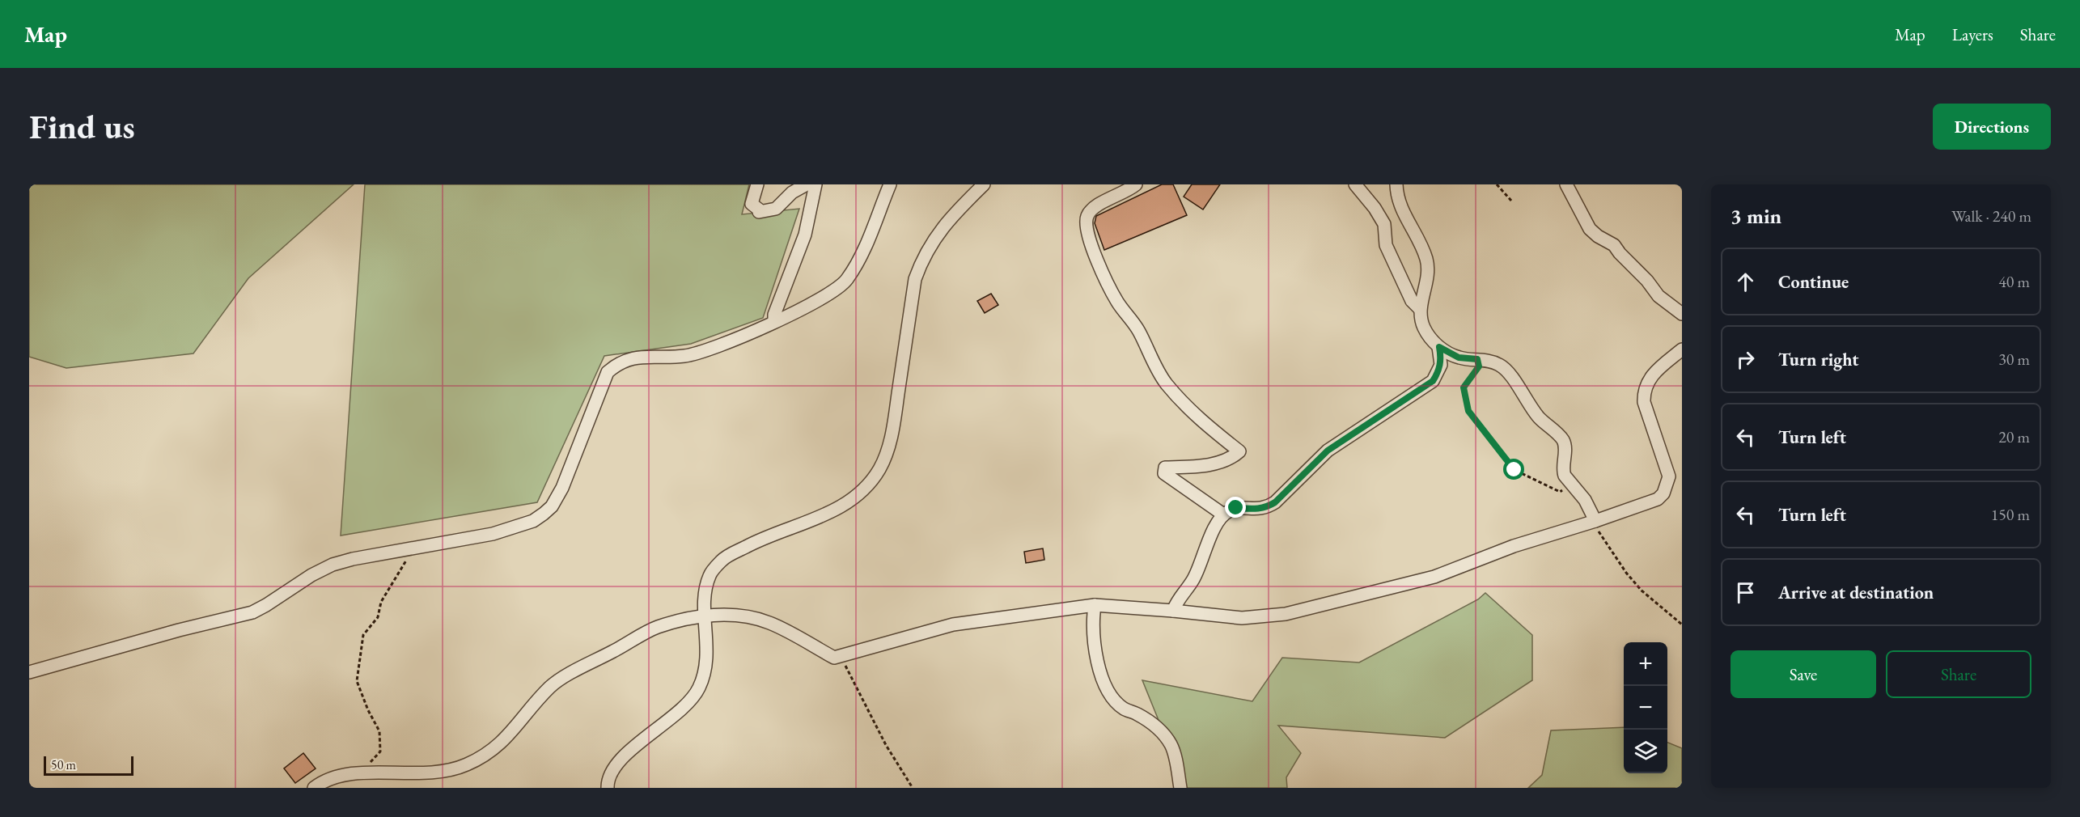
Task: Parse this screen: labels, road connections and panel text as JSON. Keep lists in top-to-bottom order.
{
  "scale_bar": "50 m",
  "page": {
    "header": "Map",
    "nav": ["Map", "Layers", "Share"],
    "buttons": [
      "Directions",
      ["Save", "Share"]
    ],
    "title": "Find us",
    "heading": ["3 min", "Walk · 240 m"],
    "list": [
      ["Continue", "40 m"],
      ["Turn right", "30 m"],
      ["Turn left", "20 m"],
      ["Turn left", "150 m"],
      "Arrive at destination"
    ],
    "map_buttons": ["+", "−"],
    "scale": "50 m"
  }
}
